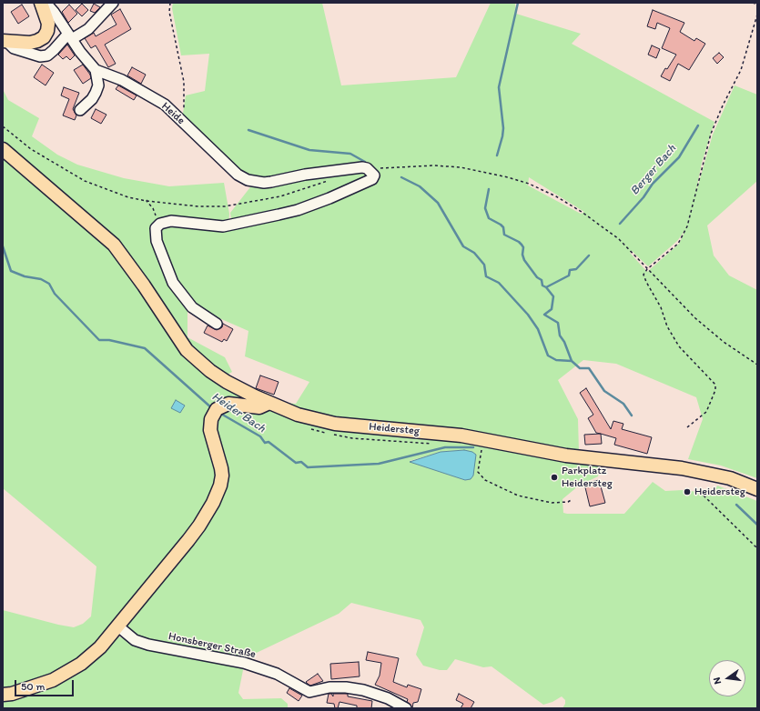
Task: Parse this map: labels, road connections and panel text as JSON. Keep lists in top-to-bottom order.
{
  "streets": {
    "main road": ["Heidersteg"],
    "street": ["Heide", "Honsberger Straße"]
  },
  "water": ["Berger Bach", "Heider Bach"],
  "places": ["Parkplatz Heidersteg", "Heidersteg"],
  "scale_bar": "50 m",
  "north": "left"
}
